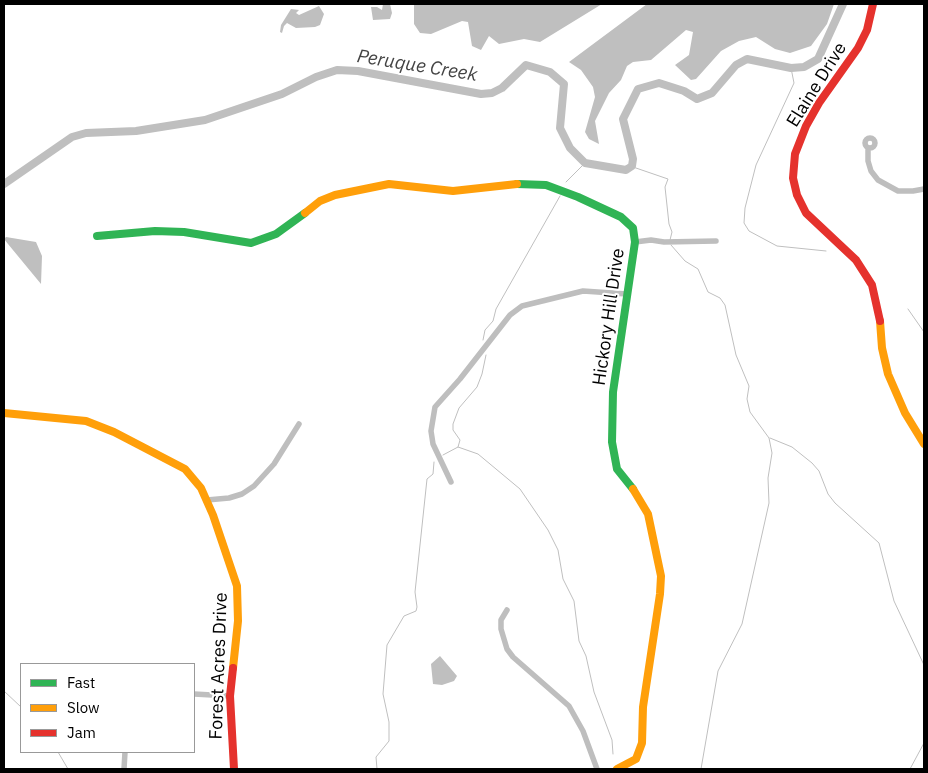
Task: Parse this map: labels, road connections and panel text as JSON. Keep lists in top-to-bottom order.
{
  "streets": {
    "street": ["Elaine Drive", "Hickory Hill Drive", "Forest Acres Drive"]
  },
  "water": ["Peruque Creek"],
  "legend": ["Fast", "Slow", "Jam"]
}
